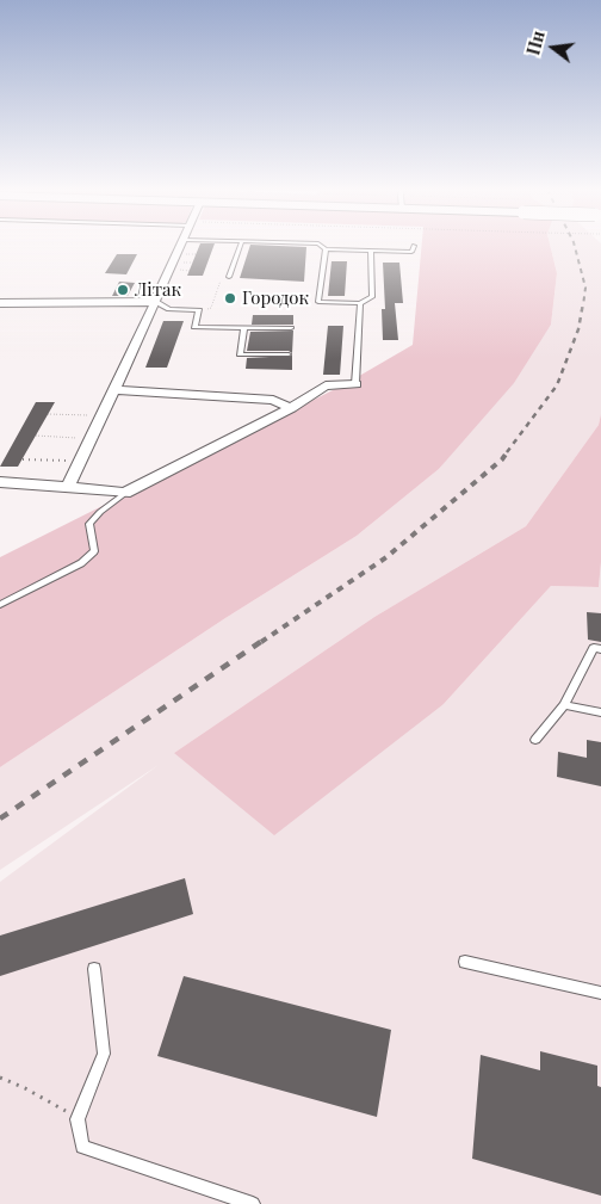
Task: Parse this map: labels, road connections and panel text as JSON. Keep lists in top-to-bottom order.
{
  "places": ["Літак", "Городок"],
  "north": "left"
}
